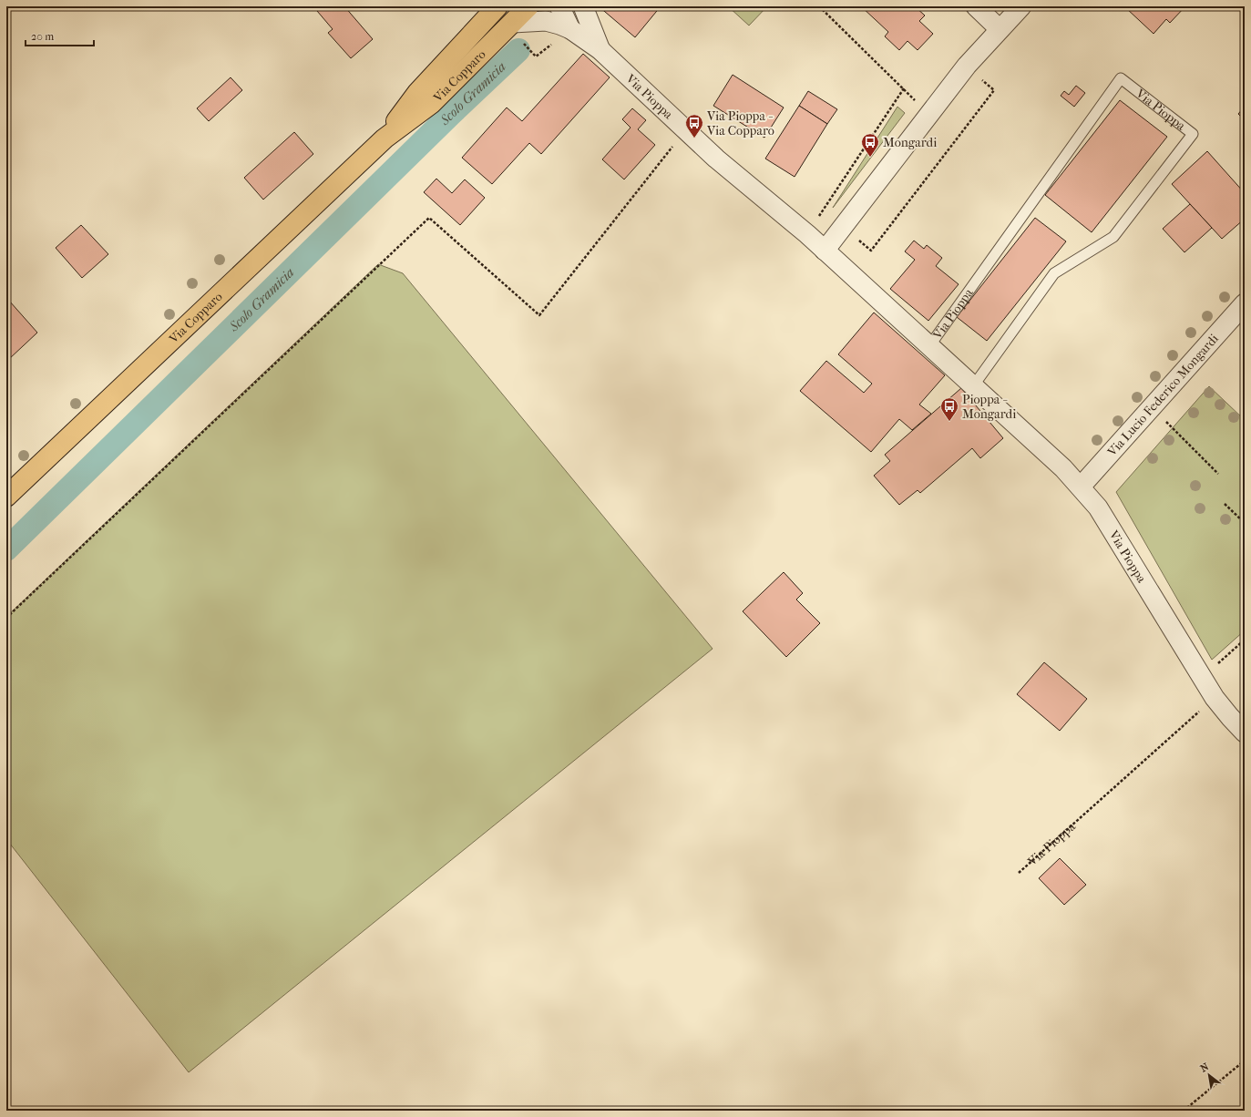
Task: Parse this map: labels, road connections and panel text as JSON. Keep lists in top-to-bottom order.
{
  "streets": {
    "main road": ["Via Copparo"],
    "street": ["Via Pioppa", "Via Lucio Federico Mongardi"]
  },
  "crossings": [
    ["Via Copparo", "Via Pioppa"],
    ["Via Pioppa", "Via Lucio Federico Mongardi"]
  ],
  "water": ["Scolo Gramicia"],
  "places": {
    "bus stop": ["Via Pioppa - Via Copparo", "Mongardi", "Pioppa - Mongardi"]
  },
  "scale_bar": "20 m",
  "north": "top left"
}
